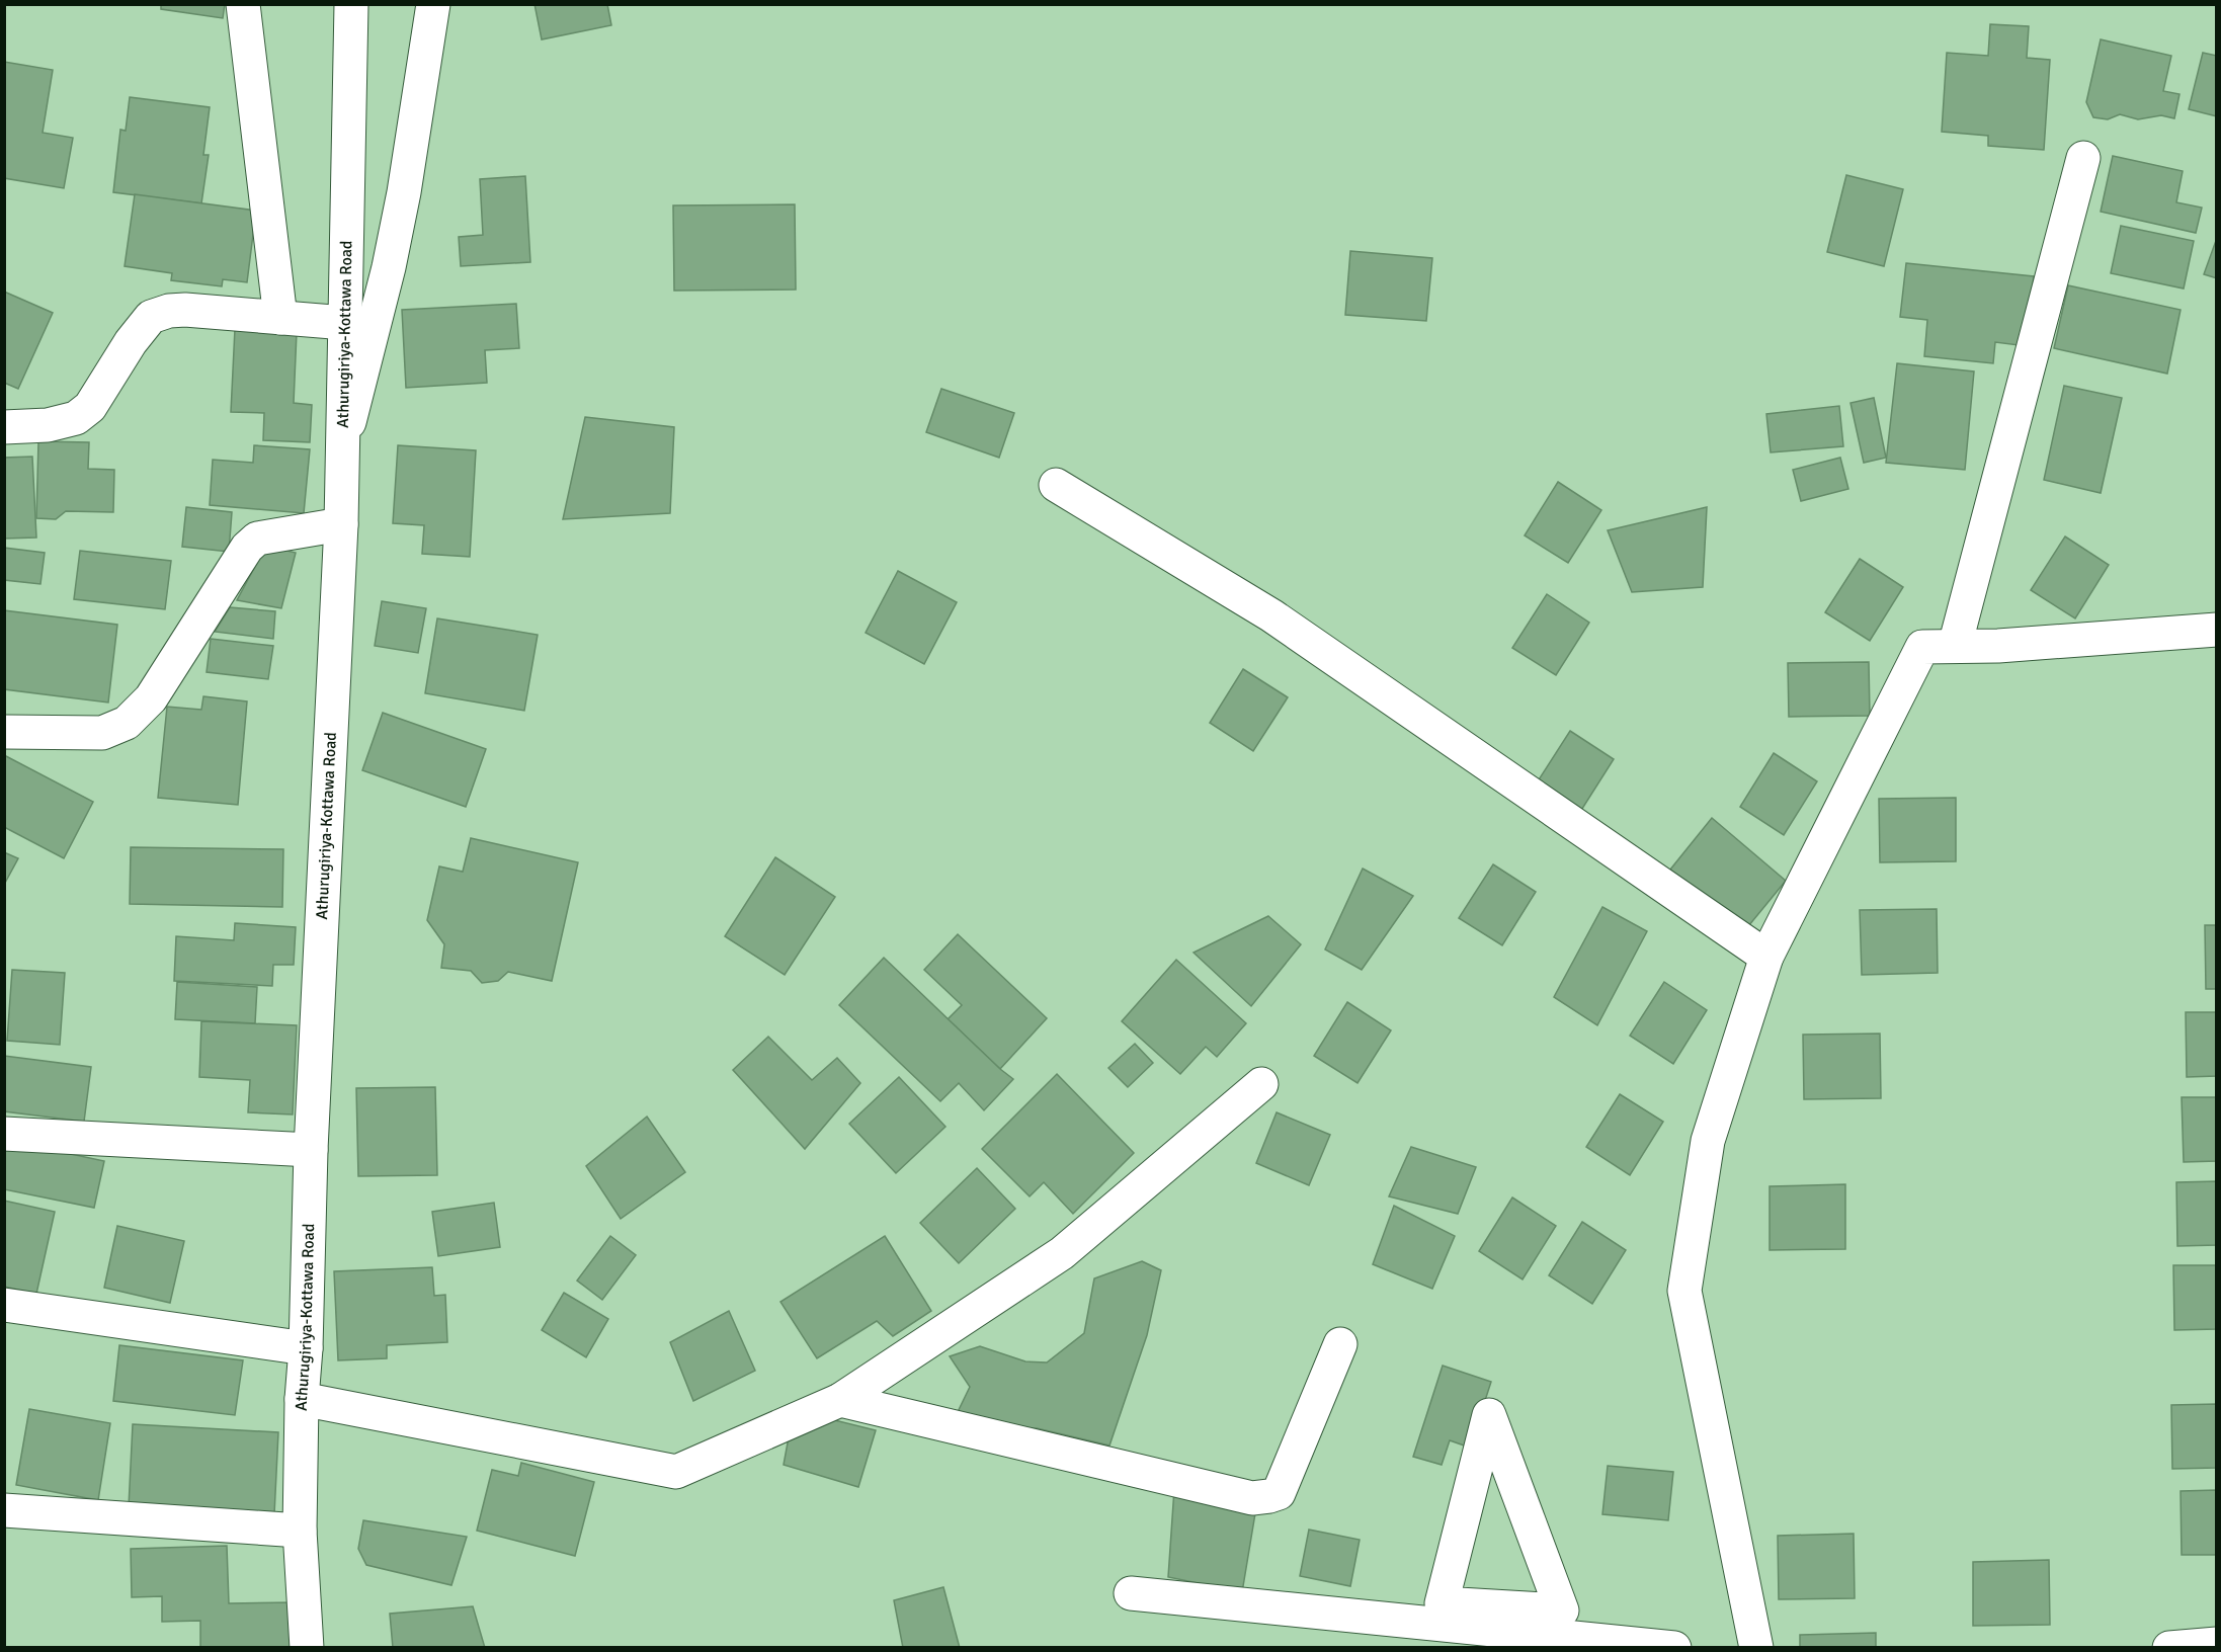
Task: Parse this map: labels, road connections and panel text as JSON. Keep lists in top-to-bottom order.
{
  "streets": {
    "street": ["Athurugiriya-Kottawa Road"]
  }
}
